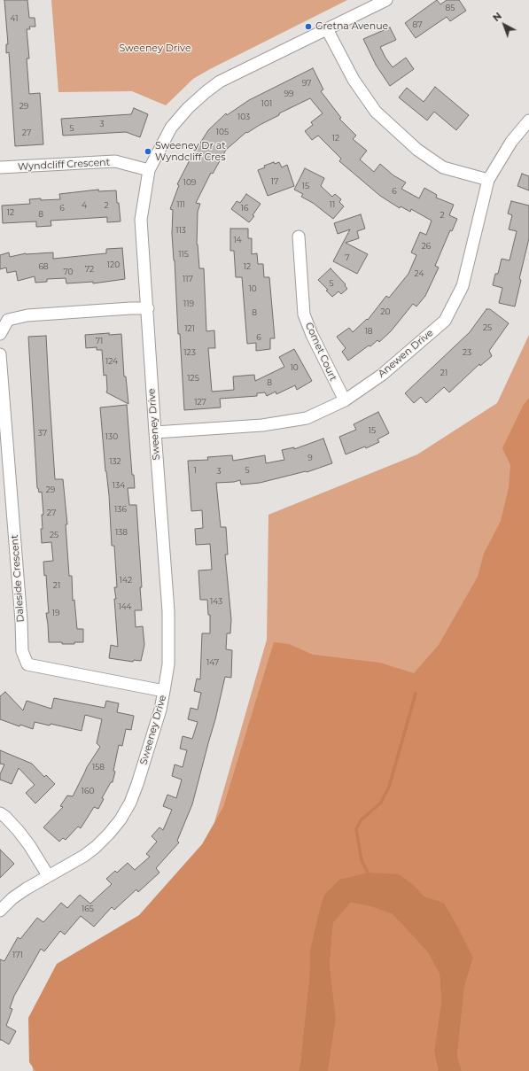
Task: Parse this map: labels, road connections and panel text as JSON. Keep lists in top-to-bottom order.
{
  "streets": {
    "street": [
      "Wyndcliff Crescent",
      "Comet Court",
      "Anewen Drive",
      "Sweeney Drive",
      "Daleside Crescent"
    ]
  },
  "crossings": [
    ["Wyndcliff Crescent", "Sweeney Drive"],
    ["Comet Court", "Anewen Drive"],
    ["Anewen Drive", "Sweeney Drive"],
    ["Sweeney Drive", "Daleside Crescent"]
  ],
  "parks": ["Sweeney Drive"],
  "places": ["Gretna Avenue", "Sweeney Dr at Wyndcliff Cres"],
  "house_numbers": [
    "85",
    "41",
    "87",
    "97",
    "99",
    "101",
    "29",
    "103",
    "3",
    "5",
    "105",
    "27",
    "12",
    "17",
    "109",
    "15",
    "6",
    "111",
    "11",
    "4",
    "2",
    "6",
    "16",
    "12",
    "8",
    "2",
    "113",
    "14",
    "26",
    "115",
    "7",
    "120",
    "68",
    "12",
    "72",
    "70",
    "24",
    "117",
    "5",
    "10",
    "119",
    "20",
    "8",
    "25",
    "121",
    "18",
    "6",
    "71",
    "123",
    "23",
    "124",
    "10",
    "21",
    "125",
    "8",
    "127",
    "15",
    "37",
    "130",
    "9",
    "132",
    "1",
    "5",
    "3",
    "134",
    "29",
    "136",
    "27",
    "138",
    "25",
    "142",
    "21",
    "143",
    "144",
    "19",
    "147",
    "158",
    "160",
    "165",
    "171"
  ],
  "north": "top left"
}
